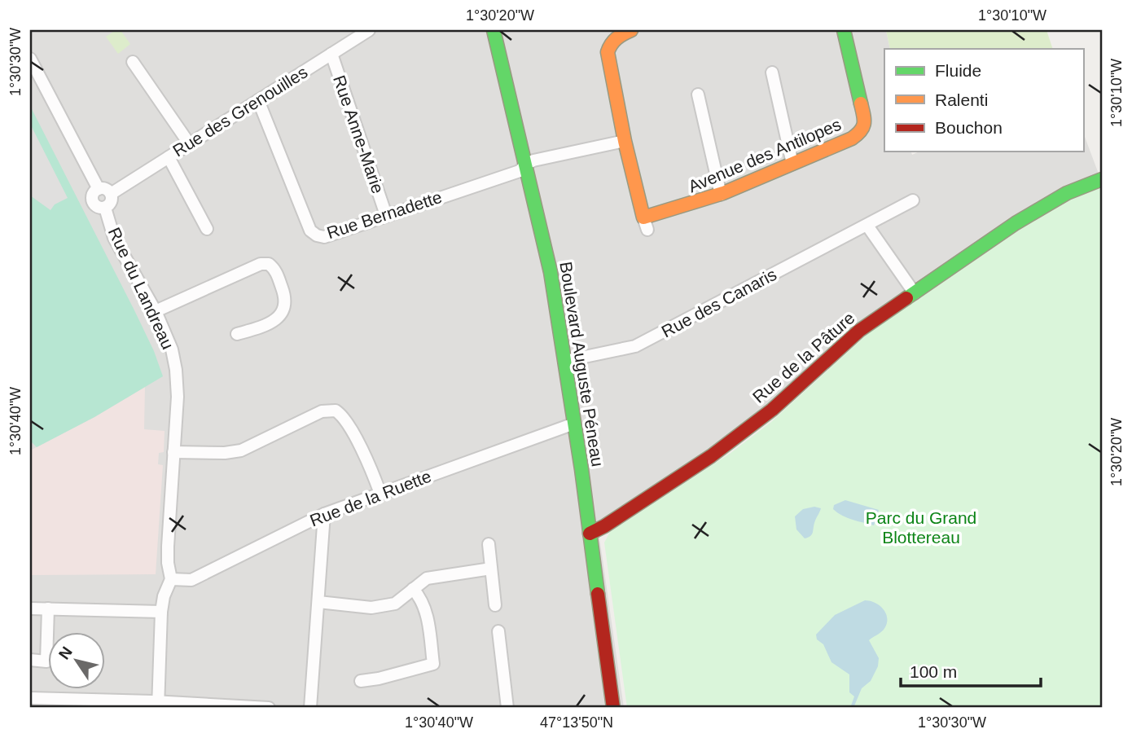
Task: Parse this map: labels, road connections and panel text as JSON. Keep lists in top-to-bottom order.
{
  "streets": {
    "street": [
      "Rue des Grenouilles",
      "Rue Anne-Marie",
      "Avenue des Antilopes",
      "Rue Bernadette",
      "Rue du Landreau",
      "Rue des Canaris",
      "Rue de la Pâture",
      "Boulevard Auguste Péneau",
      "Rue de la Ruette"
    ]
  },
  "crossings": [
    ["Rue des Grenouilles", "Rue Anne-Marie"],
    ["Rue des Grenouilles", "Rue Bernadette"],
    ["Rue des Grenouilles", "Rue du Landreau"],
    ["Rue Anne-Marie", "Rue Bernadette"],
    ["Rue Bernadette", "Boulevard Auguste Péneau"],
    ["Rue du Landreau", "Rue de la Ruette"],
    ["Rue des Canaris", "Boulevard Auguste Péneau"],
    ["Rue de la Pâture", "Boulevard Auguste Péneau"],
    ["Boulevard Auguste Péneau", "Rue de la Ruette"]
  ],
  "parks": ["Parc du Grand Blottereau"],
  "legend": ["Fluide", "Ralenti", "Bouchon"],
  "scale_bar": "100 m",
  "north": "top left",
  "coordinates": [
    "1°30'20\"W",
    "1°30'10\"W",
    "1°30'30\"W",
    "1°30'40\"W",
    "47°13'50\"N"
  ]
}
